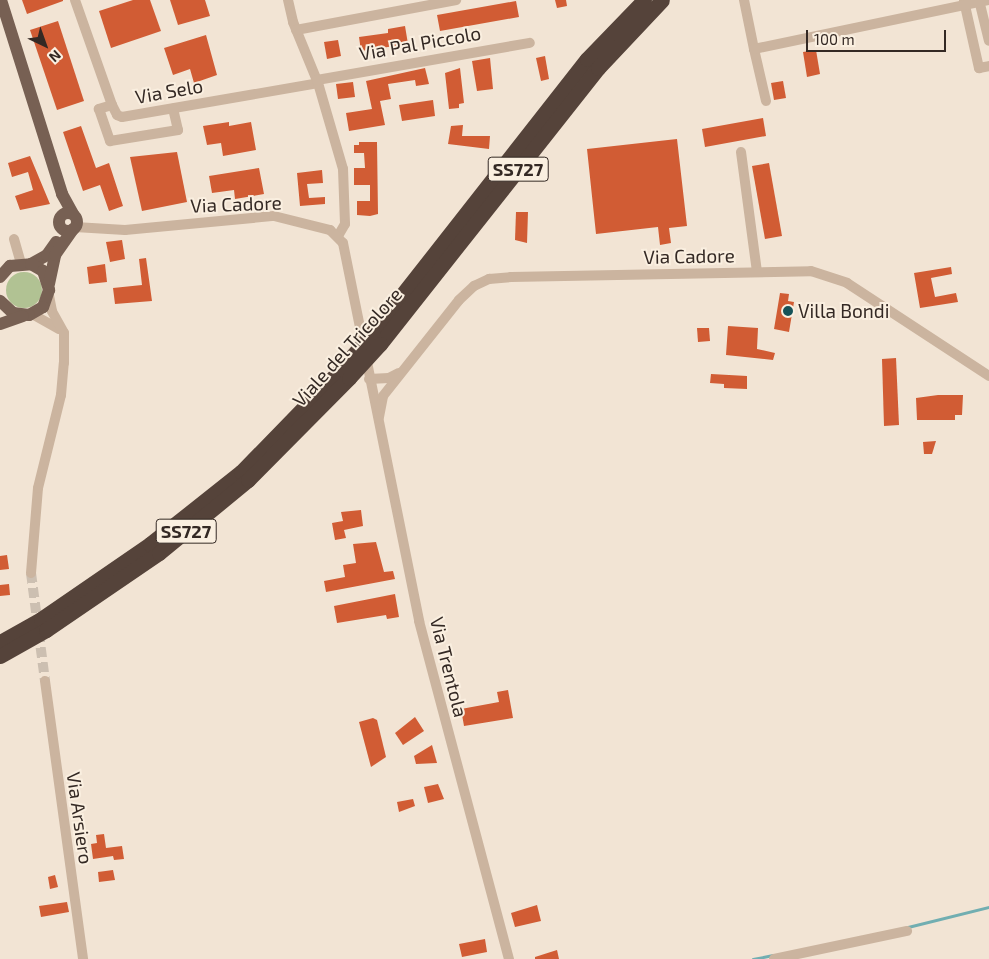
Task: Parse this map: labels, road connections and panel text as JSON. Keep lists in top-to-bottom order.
{
  "streets": {
    "highway": ["SS727", "Viale del Tricolore"],
    "street": [
      "Via Pal Piccolo",
      "Via Selo",
      "Via Cadore",
      "Via Trentola",
      "Via Arsiero"
    ]
  },
  "crossings": [
    ["Via Pal Piccolo", "Via Selo"],
    ["Via Cadore", "Via Trentola"]
  ],
  "places": ["Villa Bondi"],
  "scale_bar": "100 m",
  "north": "bottom right"
}
